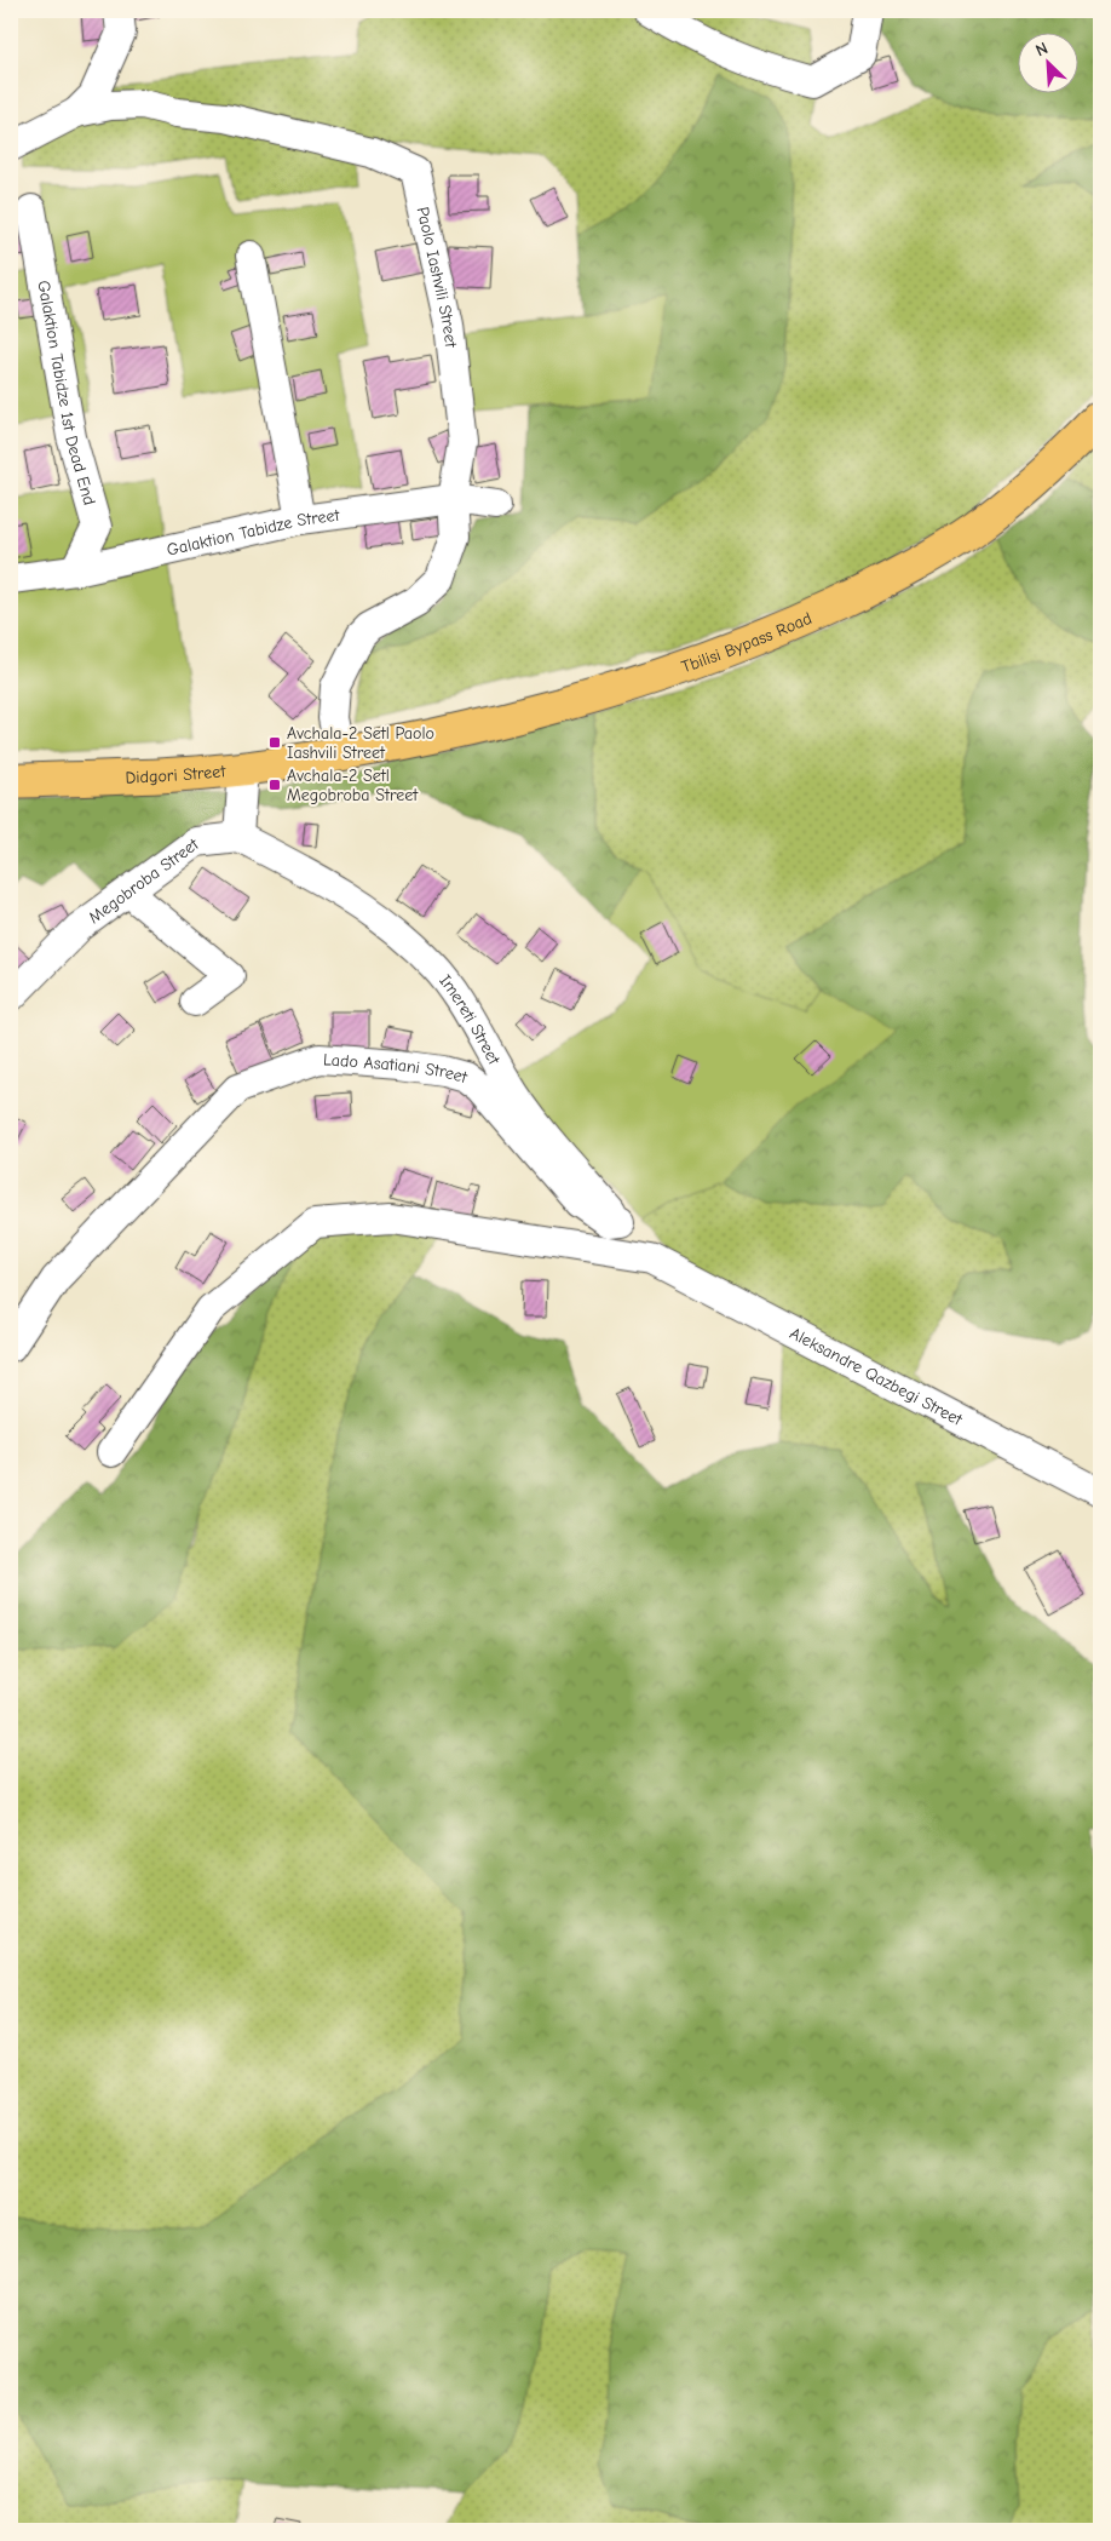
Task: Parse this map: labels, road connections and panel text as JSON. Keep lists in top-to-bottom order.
{
  "streets": {
    "highway": ["Tbilisi Bypass Road", "Didgori Street"],
    "street": [
      "Paolo Iashvili Street",
      "Galaktion Tabidze 1st Dead End",
      "Galaktion Tabidze Street",
      "Megobroba Street",
      "Imereti Street",
      "Lado Asatiani Street",
      "Aleksandre Qazbegi Street"
    ]
  },
  "crossings": [
    ["Paolo Iashvili Street", "Galaktion Tabidze Street"],
    ["Paolo Iashvili Street", "Tbilisi Bypass Road"],
    ["Paolo Iashvili Street", "Didgori Street"],
    ["Galaktion Tabidze 1st Dead End", "Galaktion Tabidze Street"],
    ["Tbilisi Bypass Road", "Didgori Street"],
    ["Megobroba Street", "Imereti Street"],
    ["Imereti Street", "Lado Asatiani Street"],
    ["Imereti Street", "Aleksandre Qazbegi Street"]
  ],
  "places": {
    "transit": ["Avchala-2 Setl Paolo Iashvili Street", "Avchala-2 Setl Megobroba Street"]
  },
  "north": "top left"
}
